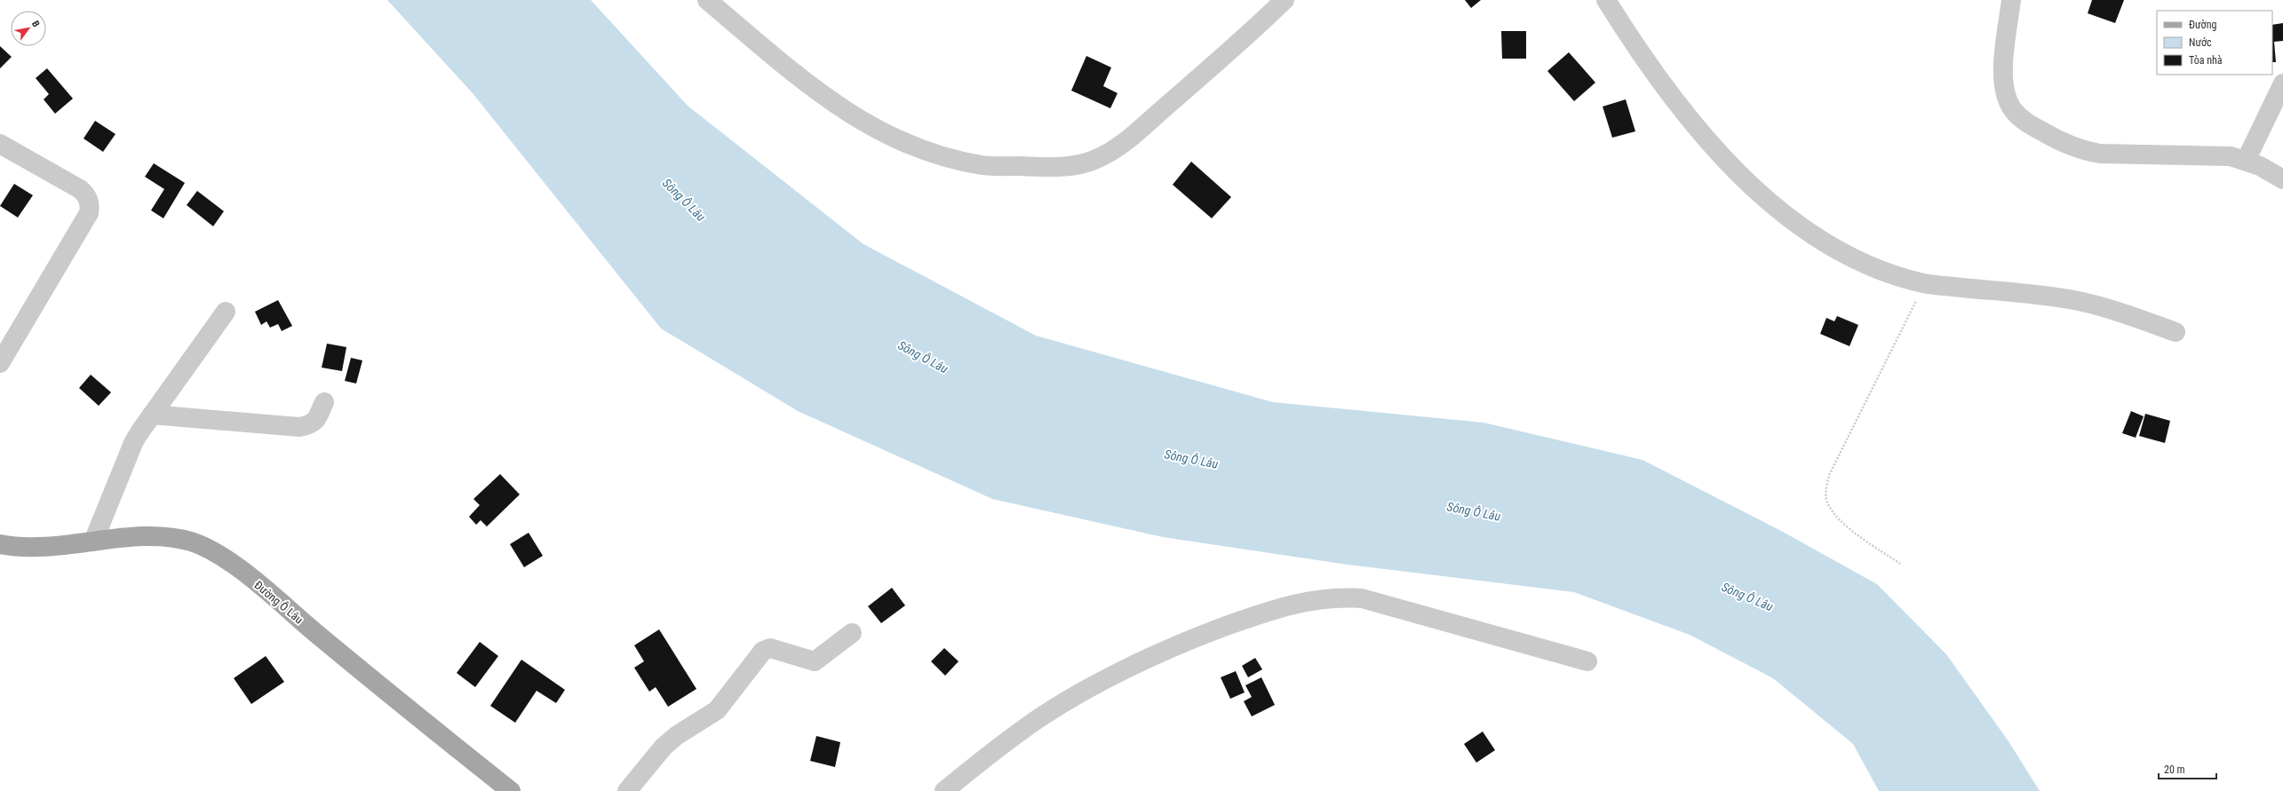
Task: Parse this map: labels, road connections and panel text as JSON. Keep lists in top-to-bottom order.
{
  "streets": {
    "main road": ["Đường Ô Lâu"]
  },
  "water": ["Sông Ô Lâu"],
  "legend": ["Đường", "Nước", "Tòa nhà"],
  "scale_bar": "20 m",
  "north": "top right"
}
